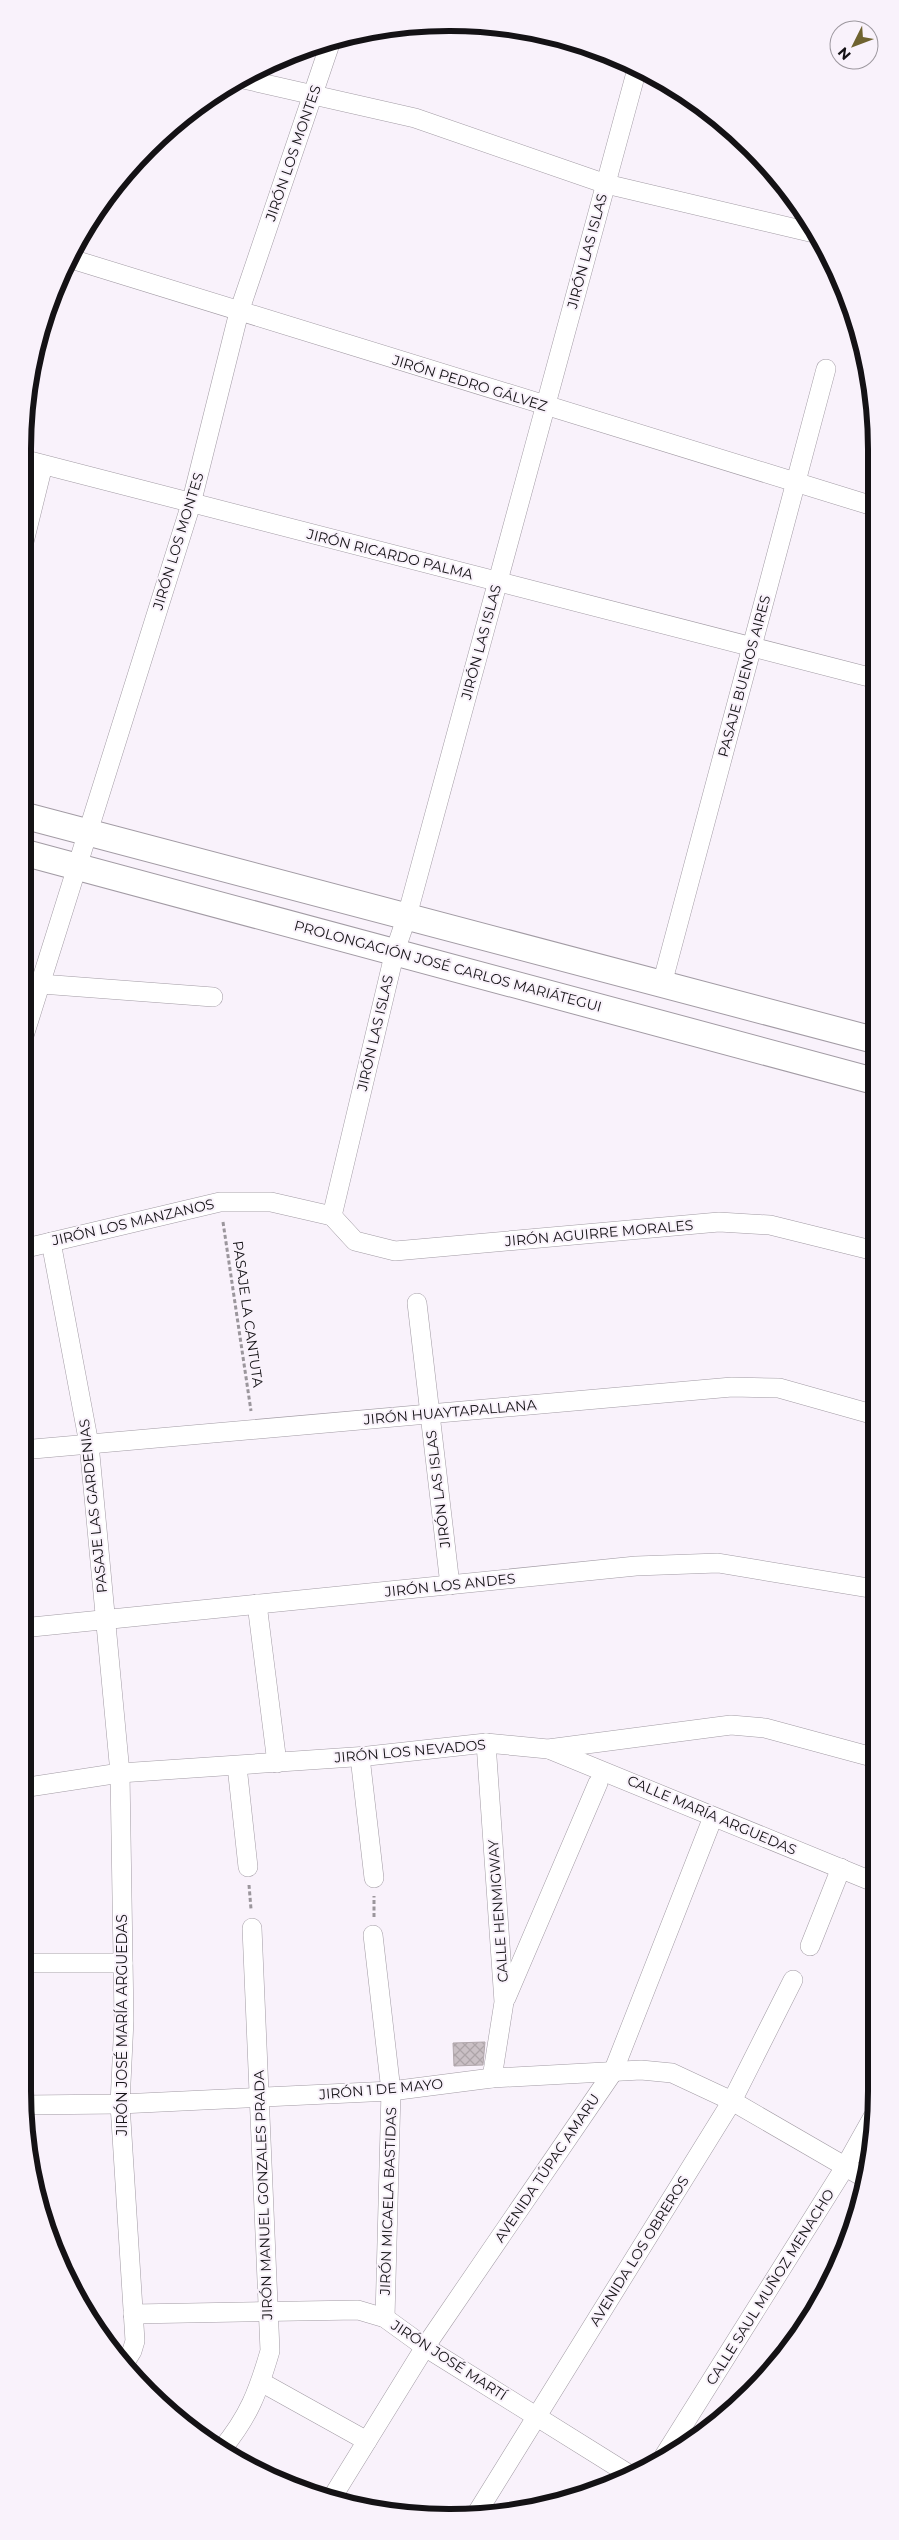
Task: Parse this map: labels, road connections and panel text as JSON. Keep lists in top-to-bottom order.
{
  "streets": {
    "street": [
      "JIRÓN LOS MONTES",
      "JIRÓN LAS ISLAS",
      "JIRÓN PEDRO GÁLVEZ",
      "JIRÓN RICARDO PALMA",
      "PASAJE BUENOS AIRES",
      "PROLONGACIÓN JOSÉ CARLOS MARIÁTEGUI",
      "JIRÓN LOS MANZANOS",
      "JIRÓN AGUIRRE MORALES",
      "JIRÓN HUAYTAPALLANA",
      "PASAJE LAS GARDENIAS",
      "JIRÓN LOS ANDES",
      "JIRÓN LOS NEVADOS",
      "CALLE MARÍA ARGUEDAS",
      "CALLE HENMIGWAY",
      "JIRÓN JOSÉ MARÍA ARGUEDAS",
      "JIRÓN 1 DE MAYO",
      "AVENIDA TÚPAC AMARU",
      "JIRÓN MANUEL GONZALES PRADA",
      "JIRÓN MICAELA BASTIDAS",
      "AVENIDA LOS OBREROS",
      "CALLE SAUL MUÑOZ MENACHO",
      "JIRÓN JOSÉ MARTÍ"
    ],
    "path": ["PASAJE LA CANTUTA"]
  },
  "crossings": [
    ["JIRÓN LOS MONTES", "JIRÓN PEDRO GÁLVEZ"],
    ["JIRÓN LOS MONTES", "JIRÓN RICARDO PALMA"],
    ["JIRÓN LOS MONTES", "PROLONGACIÓN JOSÉ CARLOS MARIÁTEGUI"],
    ["JIRÓN LAS ISLAS", "JIRÓN PEDRO GÁLVEZ"],
    ["JIRÓN LAS ISLAS", "JIRÓN RICARDO PALMA"],
    ["JIRÓN LAS ISLAS", "PROLONGACIÓN JOSÉ CARLOS MARIÁTEGUI"],
    ["JIRÓN LAS ISLAS", "JIRÓN LOS MANZANOS"],
    ["JIRÓN LAS ISLAS", "JIRÓN AGUIRRE MORALES"],
    ["JIRÓN LAS ISLAS", "JIRÓN HUAYTAPALLANA"],
    ["JIRÓN LAS ISLAS", "JIRÓN LOS ANDES"],
    ["JIRÓN PEDRO GÁLVEZ", "PASAJE BUENOS AIRES"],
    ["JIRÓN RICARDO PALMA", "PASAJE BUENOS AIRES"],
    ["JIRÓN LOS MANZANOS", "JIRÓN AGUIRRE MORALES"],
    ["JIRÓN LOS MANZANOS", "PASAJE LA CANTUTA"],
    ["JIRÓN LOS MANZANOS", "PASAJE LAS GARDENIAS"],
    ["PASAJE LA CANTUTA", "JIRÓN HUAYTAPALLANA"],
    ["JIRÓN HUAYTAPALLANA", "PASAJE LAS GARDENIAS"],
    ["PASAJE LAS GARDENIAS", "JIRÓN LOS ANDES"],
    ["PASAJE LAS GARDENIAS", "JIRÓN LOS NEVADOS"],
    ["PASAJE LAS GARDENIAS", "JIRÓN JOSÉ MARÍA ARGUEDAS"],
    ["JIRÓN LOS NEVADOS", "CALLE MARÍA ARGUEDAS"],
    ["JIRÓN LOS NEVADOS", "CALLE HENMIGWAY"],
    ["JIRÓN LOS NEVADOS", "JIRÓN JOSÉ MARÍA ARGUEDAS"],
    ["CALLE MARÍA ARGUEDAS", "AVENIDA TÚPAC AMARU"],
    ["CALLE HENMIGWAY", "JIRÓN 1 DE MAYO"],
    ["JIRÓN JOSÉ MARÍA ARGUEDAS", "JIRÓN 1 DE MAYO"],
    ["JIRÓN JOSÉ MARÍA ARGUEDAS", "JIRÓN JOSÉ MARTÍ"],
    ["JIRÓN 1 DE MAYO", "AVENIDA TÚPAC AMARU"],
    ["JIRÓN 1 DE MAYO", "JIRÓN MANUEL GONZALES PRADA"],
    ["JIRÓN 1 DE MAYO", "JIRÓN MICAELA BASTIDAS"],
    ["JIRÓN 1 DE MAYO", "AVENIDA LOS OBREROS"],
    ["JIRÓN 1 DE MAYO", "CALLE SAUL MUÑOZ MENACHO"],
    ["AVENIDA TÚPAC AMARU", "JIRÓN JOSÉ MARTÍ"],
    ["JIRÓN MANUEL GONZALES PRADA", "JIRÓN JOSÉ MARTÍ"],
    ["JIRÓN MICAELA BASTIDAS", "JIRÓN JOSÉ MARTÍ"],
    ["AVENIDA LOS OBREROS", "JIRÓN JOSÉ MARTÍ"]
  ],
  "north": "bottom left"
}
